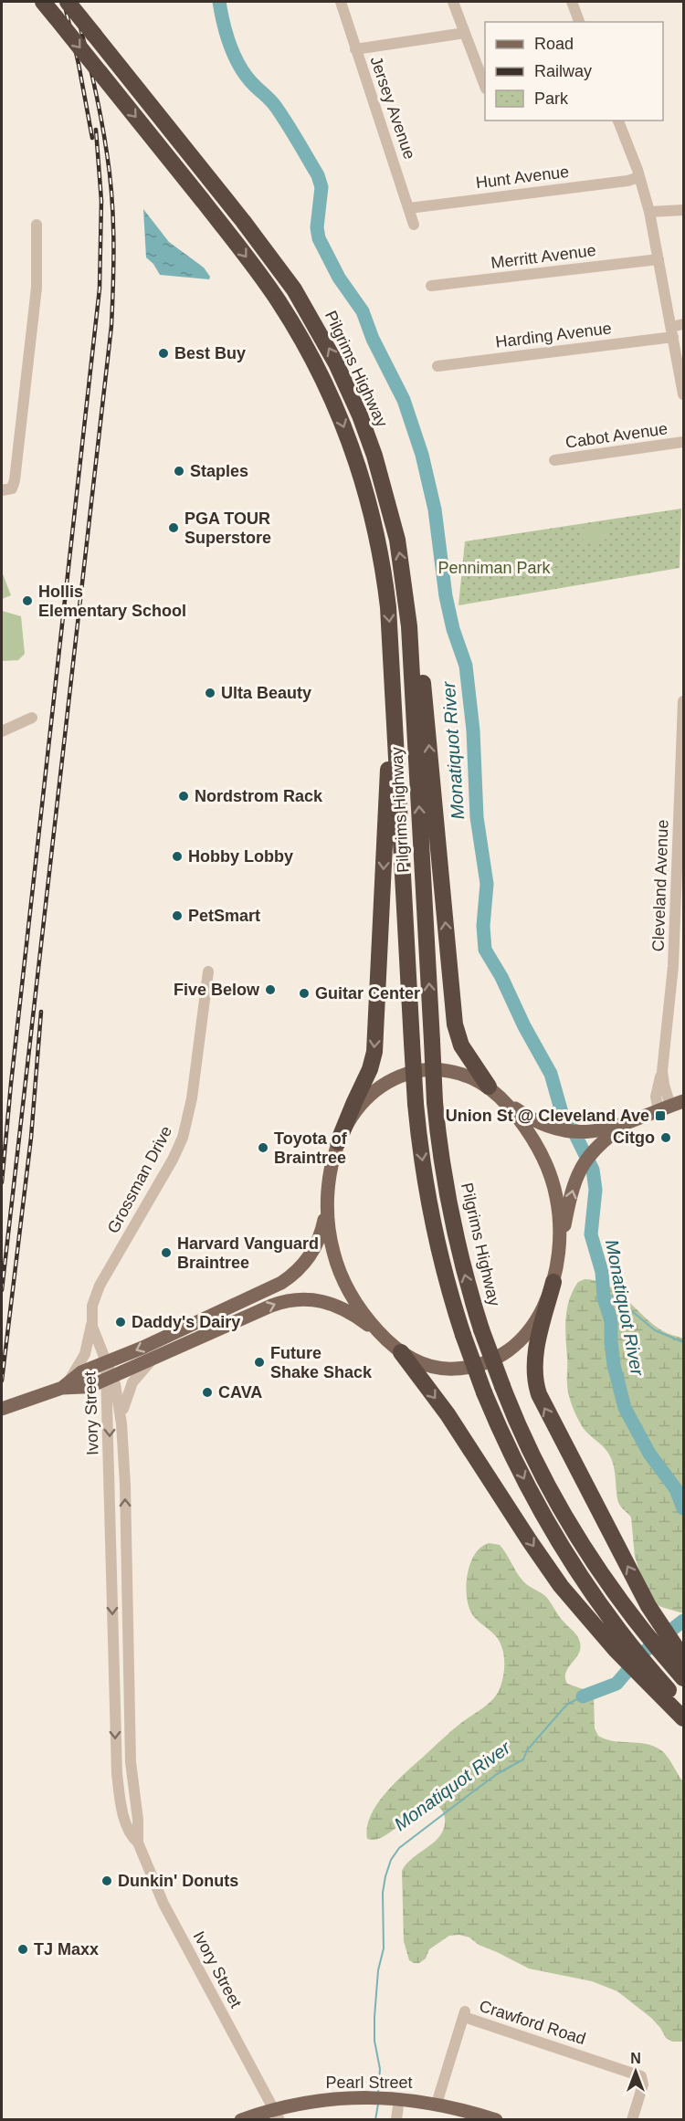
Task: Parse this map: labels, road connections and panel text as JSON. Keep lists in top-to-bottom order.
{
  "streets": {
    "highway": ["Pilgrims Highway"],
    "main road": ["Pearl Street"],
    "street": [
      "Jersey Avenue",
      "Hunt Avenue",
      "Merritt Avenue",
      "Harding Avenue",
      "Cabot Avenue",
      "Cleveland Avenue",
      "Grossman Drive",
      "Ivory Street",
      "Crawford Road"
    ]
  },
  "crossings": [
    ["Jersey Avenue", "Hunt Avenue"],
    ["Grossman Drive", "Ivory Street"],
    ["Ivory Street", "Pearl Street"],
    ["Crawford Road", "Pearl Street"]
  ],
  "water": ["Monatiquot River"],
  "parks": ["Penniman Park"],
  "places": {
    "other": [
      "Best Buy",
      "Staples",
      "PGA TOUR Superstore",
      "Hollis Elementary School",
      "Ulta Beauty",
      "Nordstrom Rack",
      "Hobby Lobby",
      "PetSmart",
      "Five Below",
      "Guitar Center",
      "Citgo",
      "Toyota of Braintree",
      "Harvard Vanguard Braintree",
      "Daddy's Dairy",
      "Future Shake Shack",
      "CAVA",
      "Dunkin' Donuts",
      "TJ Maxx"
    ],
    "transit": ["Union St @ Cleveland Ave"]
  },
  "legend": ["Road", "Railway", "Park"],
  "north": "top"
}
